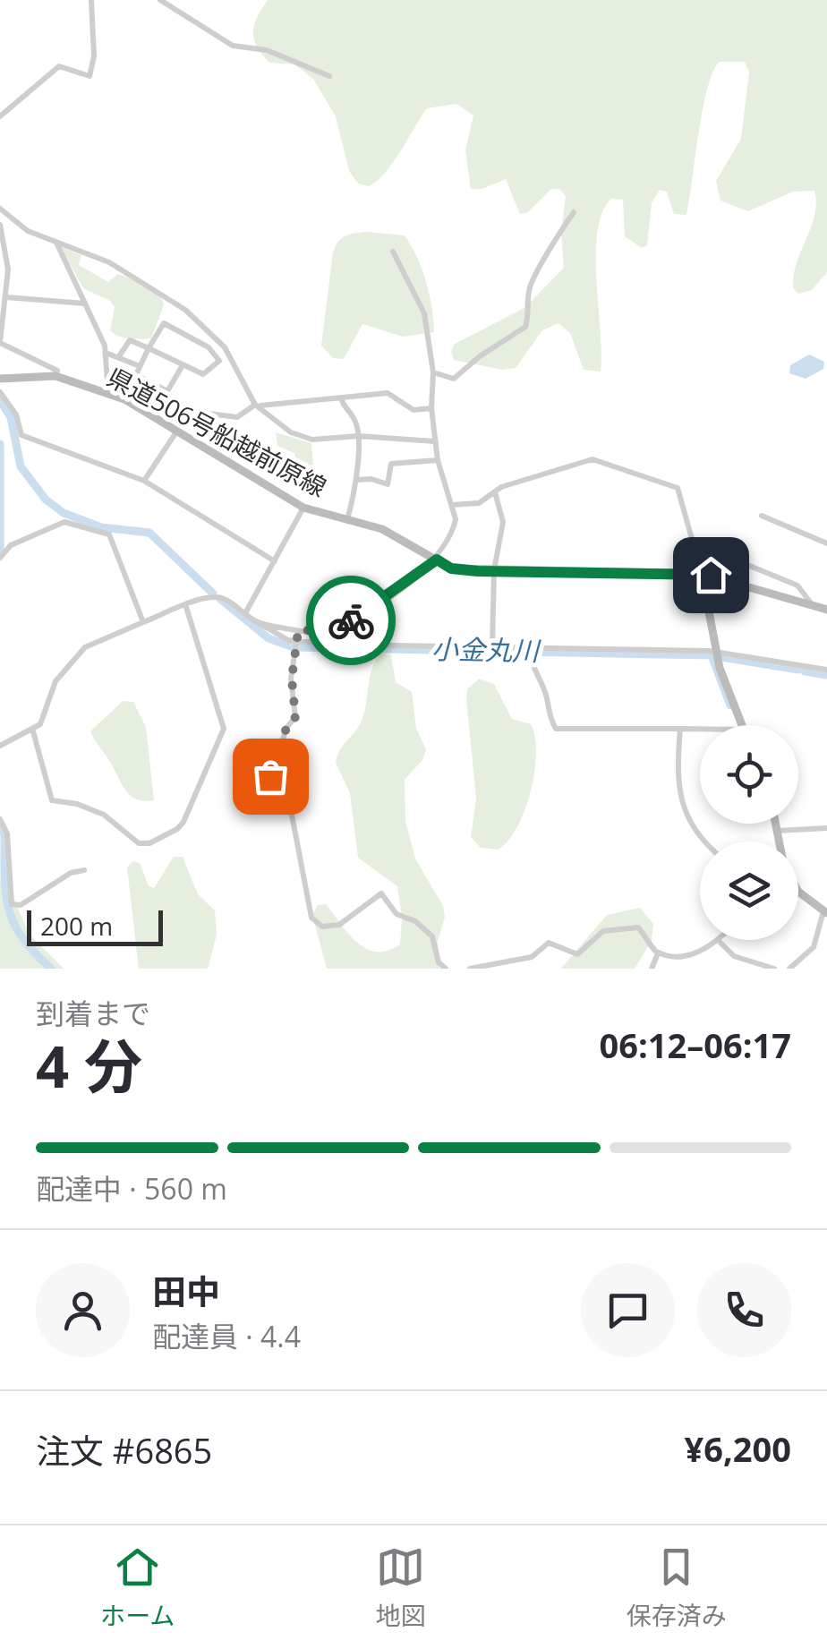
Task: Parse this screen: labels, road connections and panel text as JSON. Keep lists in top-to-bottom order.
{
  "streets": {
    "main road": ["県道506号船越前原線"]
  },
  "water": ["小金丸川"],
  "scale_bar": "200 m",
  "page": {
    "scale": "200 m",
    "heading": ["4 分", "到着まで", "06:12–06:17"],
    "panel": [
      "田中",
      "配達員 · 4.4",
      "注文 #6865",
      "¥6,200"
    ],
    "bar": "配達中 · 560 m",
    "tabs": ["ホーム", "地図", "保存済み"]
  }
}
